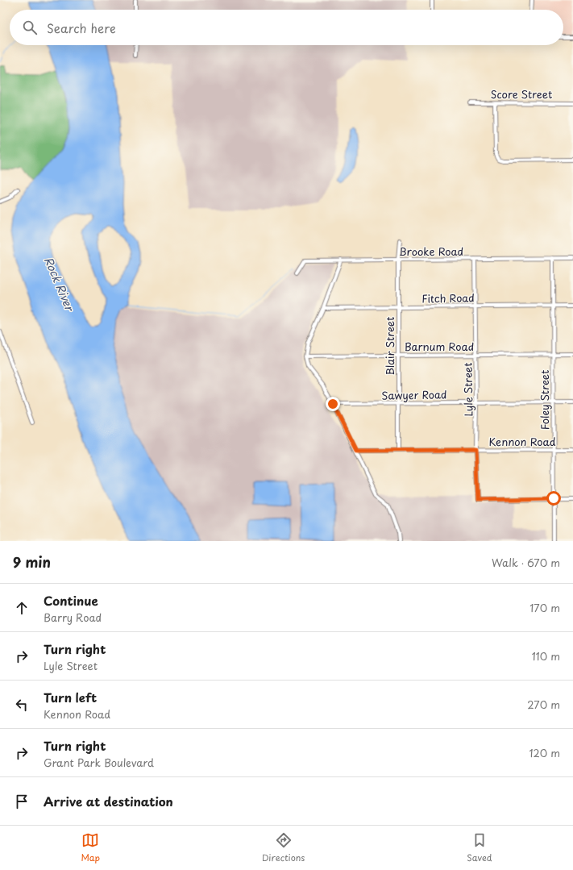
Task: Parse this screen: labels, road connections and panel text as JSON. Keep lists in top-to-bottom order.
{
  "streets": {
    "street": [
      "Score Street",
      "Brooke Road",
      "Fitch Road",
      "Blair Street",
      "Barnum Road",
      "Lyle Street",
      "Sawyer Road",
      "Foley Street",
      "Kennon Road"
    ]
  },
  "crossings": [
    ["Brooke Road", "Blair Street"],
    ["Brooke Road", "Lyle Street"],
    ["Brooke Road", "Foley Street"],
    ["Fitch Road", "Blair Street"],
    ["Fitch Road", "Lyle Street"],
    ["Fitch Road", "Foley Street"],
    ["Blair Street", "Barnum Road"],
    ["Blair Street", "Sawyer Road"],
    ["Blair Street", "Kennon Road"],
    ["Barnum Road", "Lyle Street"],
    ["Barnum Road", "Foley Street"],
    ["Lyle Street", "Sawyer Road"],
    ["Lyle Street", "Foley Street"],
    ["Lyle Street", "Kennon Road"],
    ["Sawyer Road", "Foley Street"],
    ["Foley Street", "Kennon Road"]
  ],
  "water": ["Rock River"],
  "page": {
    "search": "Search here",
    "heading": ["9 min", "Walk · 670 m"],
    "list": [
      ["Continue", "Barry Road", "170 m"],
      ["Turn right", "Lyle Street", "110 m"],
      ["Turn left", "Kennon Road", "270 m"],
      ["Turn right", "Grant Park Boulevard", "120 m"],
      "Arrive at destination"
    ],
    "nav": ["Map", "Directions", "Saved"]
  }
}
